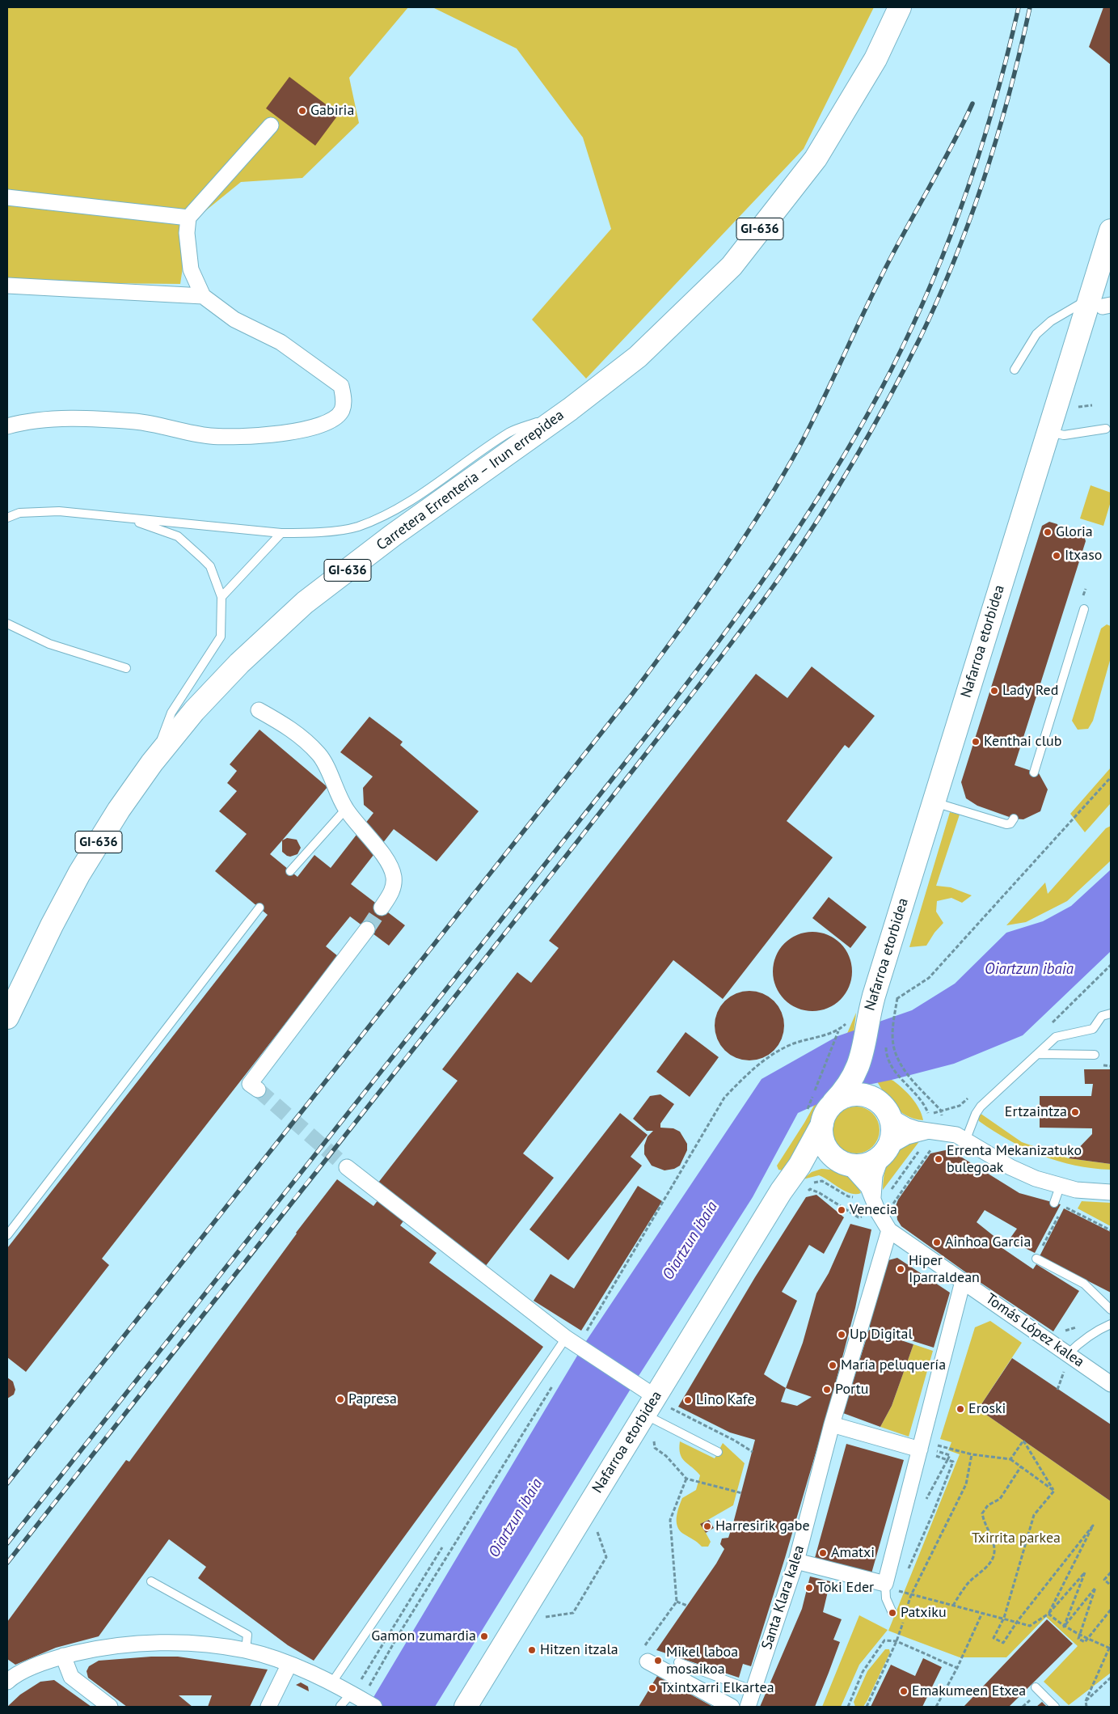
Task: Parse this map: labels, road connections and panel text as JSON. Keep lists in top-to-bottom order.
{
  "streets": {
    "main road": ["GI-636", "Carretera Errenteria – Irun errepidea", "Nafarroa etorbidea"],
    "street": ["Tomás López kalea", "Santa Klara kalea"]
  },
  "crossings": [
    ["Nafarroa etorbidea", "Tomás López kalea"],
    ["Tomás López kalea", "Santa Klara kalea"]
  ],
  "water": ["Oiartzun ibaia"],
  "parks": ["Txirrita parkea"],
  "places": [
    "Gabiria",
    "Gloria",
    "Itxaso",
    "Lady Red",
    "Kenthai club",
    "Ertzaintza",
    "Errenta Mekanizatuko bulegoak",
    "Venecia",
    "Ainhoa Garcia",
    "Hiper Iparraldean",
    "Up Digital",
    "María peluquería",
    "Portu",
    "Papresa",
    "Lino Kafe",
    "Eroski",
    "Harresirik gabe",
    "Amatxi",
    "Toki Eder",
    "Patxiku",
    "Gamon zumardia",
    "Hitzen itzala",
    "Mikel laboa mosaikoa",
    "Txintxarri Elkartea",
    "Emakumeen Etxea"
  ]
}
